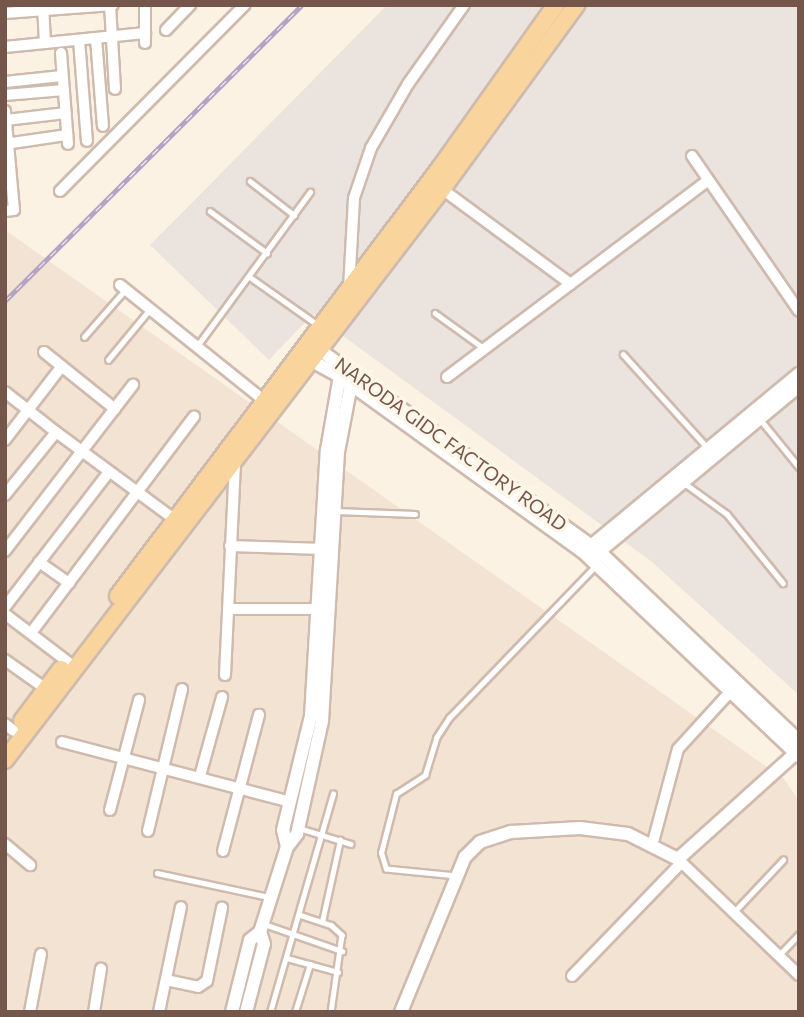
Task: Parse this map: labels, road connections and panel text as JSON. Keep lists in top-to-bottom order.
{
  "streets": {
    "street": ["NARODA GIDC FACTORY ROAD"]
  }
}
